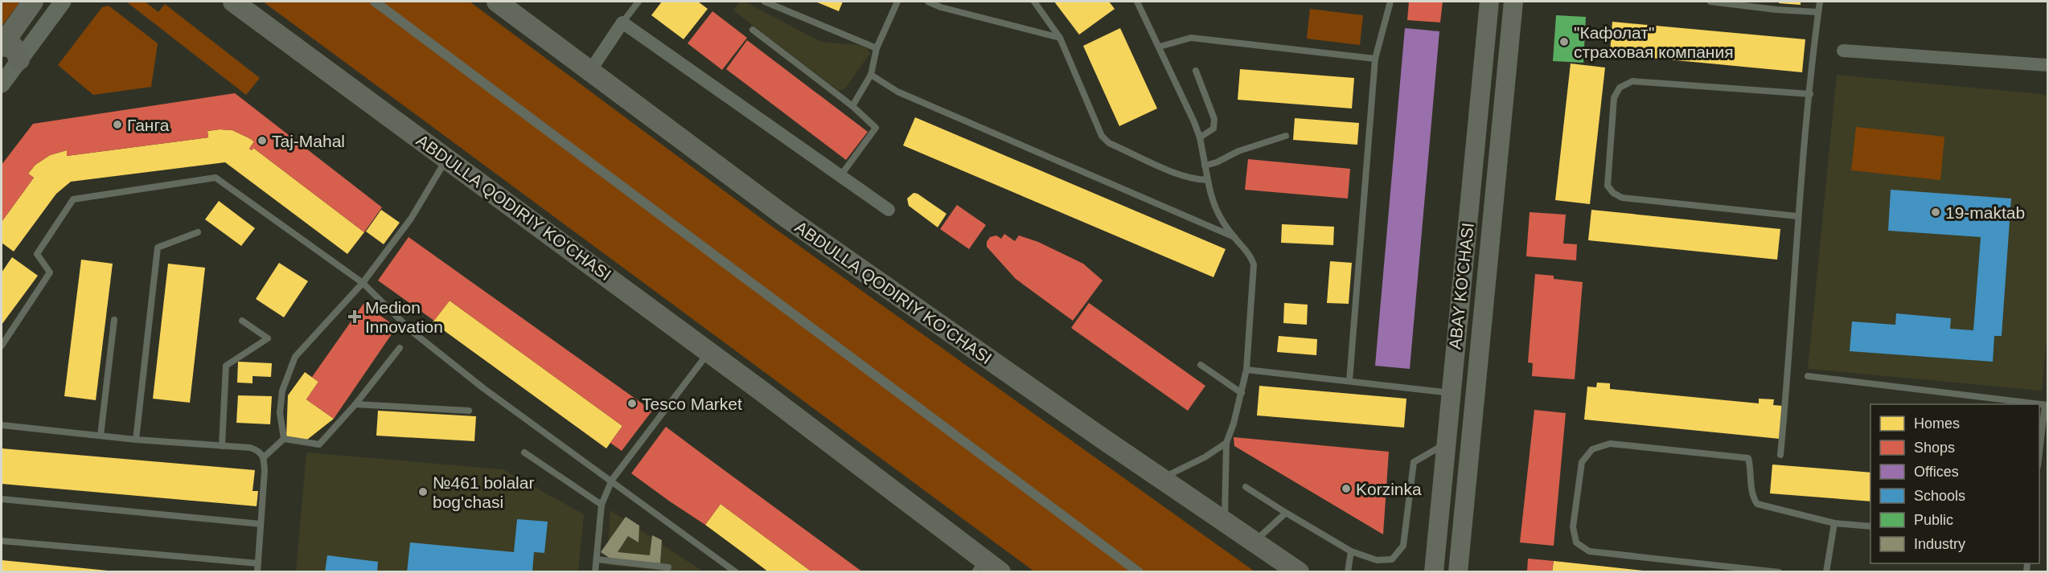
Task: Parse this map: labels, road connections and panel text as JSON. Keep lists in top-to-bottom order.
{
  "streets": {
    "main road": ["ABDULLA QODIRIY KO'CHASI", "ABAY KO'CHASI"]
  },
  "places": {
    "other": [
      "\"Кафолат\" страховая компания",
      "Ганга",
      "Taj-Mahal",
      "19-maktab",
      "Tesco Market",
      "Korzinka",
      "№461 bolalar bog'chasi"
    ],
    "health": ["Medion Innovation"]
  },
  "legend": [
    "Homes",
    "Shops",
    "Offices",
    "Schools",
    "Public",
    "Industry"
  ]
}
